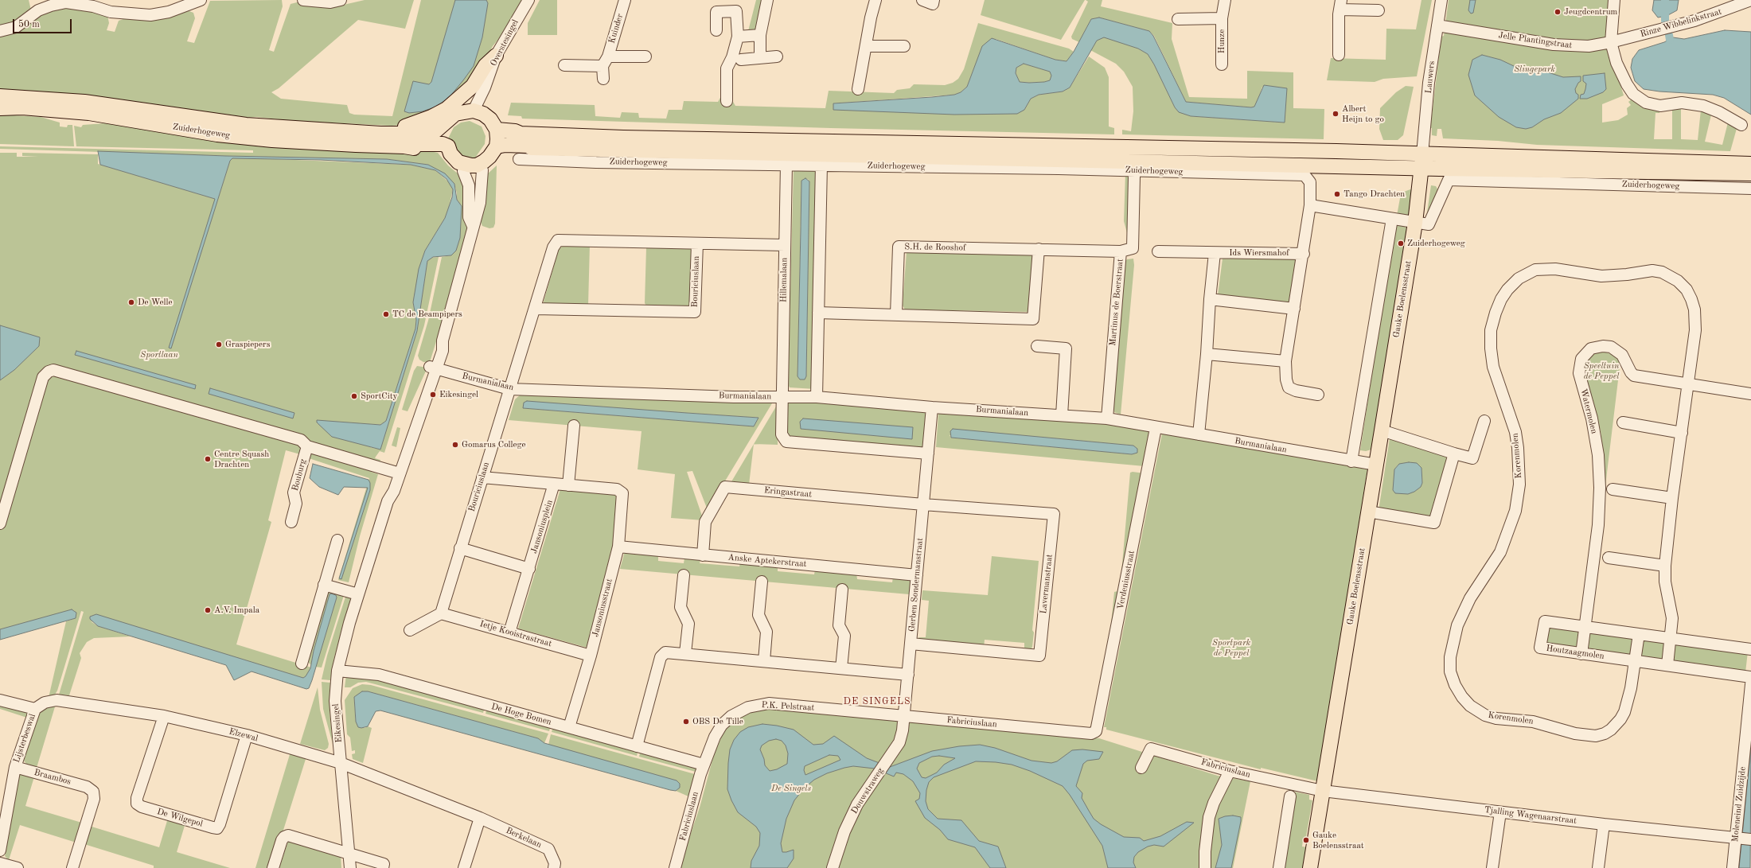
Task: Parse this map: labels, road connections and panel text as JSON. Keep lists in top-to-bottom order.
{
  "streets": {
    "main road": ["Zuiderhogeweg", "Gauke Boelensstraat"],
    "street": [
      "Rinze Wibbelinkstraat",
      "Kuinder",
      "Jelle Plantingstraat",
      "Hunze",
      "Overstesingel",
      "Lauwers",
      "S.H. de Rooshof",
      "Ids Wiersmahof",
      "Hillemalaan",
      "Bouriciuslaan",
      "Martinus de Boerstraat",
      "Burmanialaan",
      "Watermolen",
      "Korenmolen",
      "Bouburg",
      "Eringastraat",
      "Jansoniusplein",
      "Anske Aptekerstraat",
      "Verdeniusstraat",
      "Lavermanstraat",
      "Gerben Sondermanstraat",
      "Jansoniusstraat",
      "Ietje Kooistrastraat",
      "Houtzaagmolen",
      "P.K. Pelstraat",
      "De Hoge Bomen",
      "Fabriciuslaan",
      "Eikesingel",
      "Elzewal",
      "Lijsterbeswal",
      "Braambos",
      "Douwstraweg",
      "Moleneind Zuidzijde",
      "Tjalling Wagenaarstraat",
      "De Wilgepol",
      "Berkelaan"
    ]
  },
  "crossings": [
    ["Rinze Wibbelinkstraat", "Jelle Plantingstraat"],
    ["Jelle Plantingstraat", "Lauwers"],
    ["Overstesingel", "Zuiderhogeweg"],
    ["Overstesingel", "Eikesingel"],
    ["Lauwers", "Zuiderhogeweg"],
    ["Lauwers", "Gauke Boelensstraat"],
    ["Zuiderhogeweg", "Hillemalaan"],
    ["Zuiderhogeweg", "Gauke Boelensstraat"],
    ["Zuiderhogeweg", "Eikesingel"],
    ["S.H. de Rooshof", "Martinus de Boerstraat"],
    ["Hillemalaan", "Bouriciuslaan"],
    ["Hillemalaan", "Burmanialaan"],
    ["Bouriciuslaan", "Burmanialaan"],
    ["Bouriciuslaan", "Ietje Kooistrastraat"],
    ["Gauke Boelensstraat", "Burmanialaan"],
    ["Gauke Boelensstraat", "Fabriciuslaan"],
    ["Gauke Boelensstraat", "Tjalling Wagenaarstraat"],
    ["Martinus de Boerstraat", "Burmanialaan"],
    ["Burmanialaan", "Verdeniusstraat"],
    ["Burmanialaan", "Gerben Sondermanstraat"],
    ["Burmanialaan", "Eikesingel"],
    ["Watermolen", "Korenmolen"],
    ["Watermolen", "Houtzaagmolen"],
    ["Korenmolen", "Houtzaagmolen"],
    ["Eringastraat", "Anske Aptekerstraat"],
    ["Eringastraat", "Lavermanstraat"],
    ["Eringastraat", "Gerben Sondermanstraat"],
    ["Jansoniusplein", "Ietje Kooistrastraat"],
    ["Anske Aptekerstraat", "Gerben Sondermanstraat"],
    ["Anske Aptekerstraat", "Jansoniusstraat"],
    ["Verdeniusstraat", "Fabriciuslaan"],
    ["Lavermanstraat", "Gerben Sondermanstraat"],
    ["Gerben Sondermanstraat", "P.K. Pelstraat"],
    ["Gerben Sondermanstraat", "Fabriciuslaan"],
    ["Gerben Sondermanstraat", "Douwstraweg"],
    ["Jansoniusstraat", "Ietje Kooistrastraat"],
    ["Jansoniusstraat", "De Hoge Bomen"],
    ["P.K. Pelstraat", "De Hoge Bomen"],
    ["P.K. Pelstraat", "Fabriciuslaan"],
    ["P.K. Pelstraat", "Douwstraweg"],
    ["De Hoge Bomen", "Fabriciuslaan"],
    ["De Hoge Bomen", "Eikesingel"],
    ["Fabriciuslaan", "Douwstraweg"],
    ["Fabriciuslaan", "Tjalling Wagenaarstraat"],
    ["Eikesingel", "Elzewal"],
    ["Elzewal", "Lijsterbeswal"],
    ["Elzewal", "De Wilgepol"],
    ["Elzewal", "Berkelaan"],
    ["Lijsterbeswal", "Braambos"],
    ["Moleneind Zuidzijde", "Tjalling Wagenaarstraat"]
  ],
  "districts": ["DE SINGELS"],
  "parks": [
    "Slingepark",
    "Sportlaan",
    "Speeltuin de Peppel",
    "Sportpark de Peppel",
    "De Singels"
  ],
  "places": [
    "Jeugdcentrum",
    "Albert Heijn to go",
    "Tango Drachten",
    "Zuiderhogeweg",
    "De Welle",
    "TC de Beampipers",
    "Graspiepers",
    "Eikesingel",
    "SportCity",
    "Gomarus College",
    "Centre Squash Drachten",
    "A.V. Impala",
    "OBS De Tille",
    "Gauke Boelensstraat"
  ],
  "scale_bar": "50 m"
}
